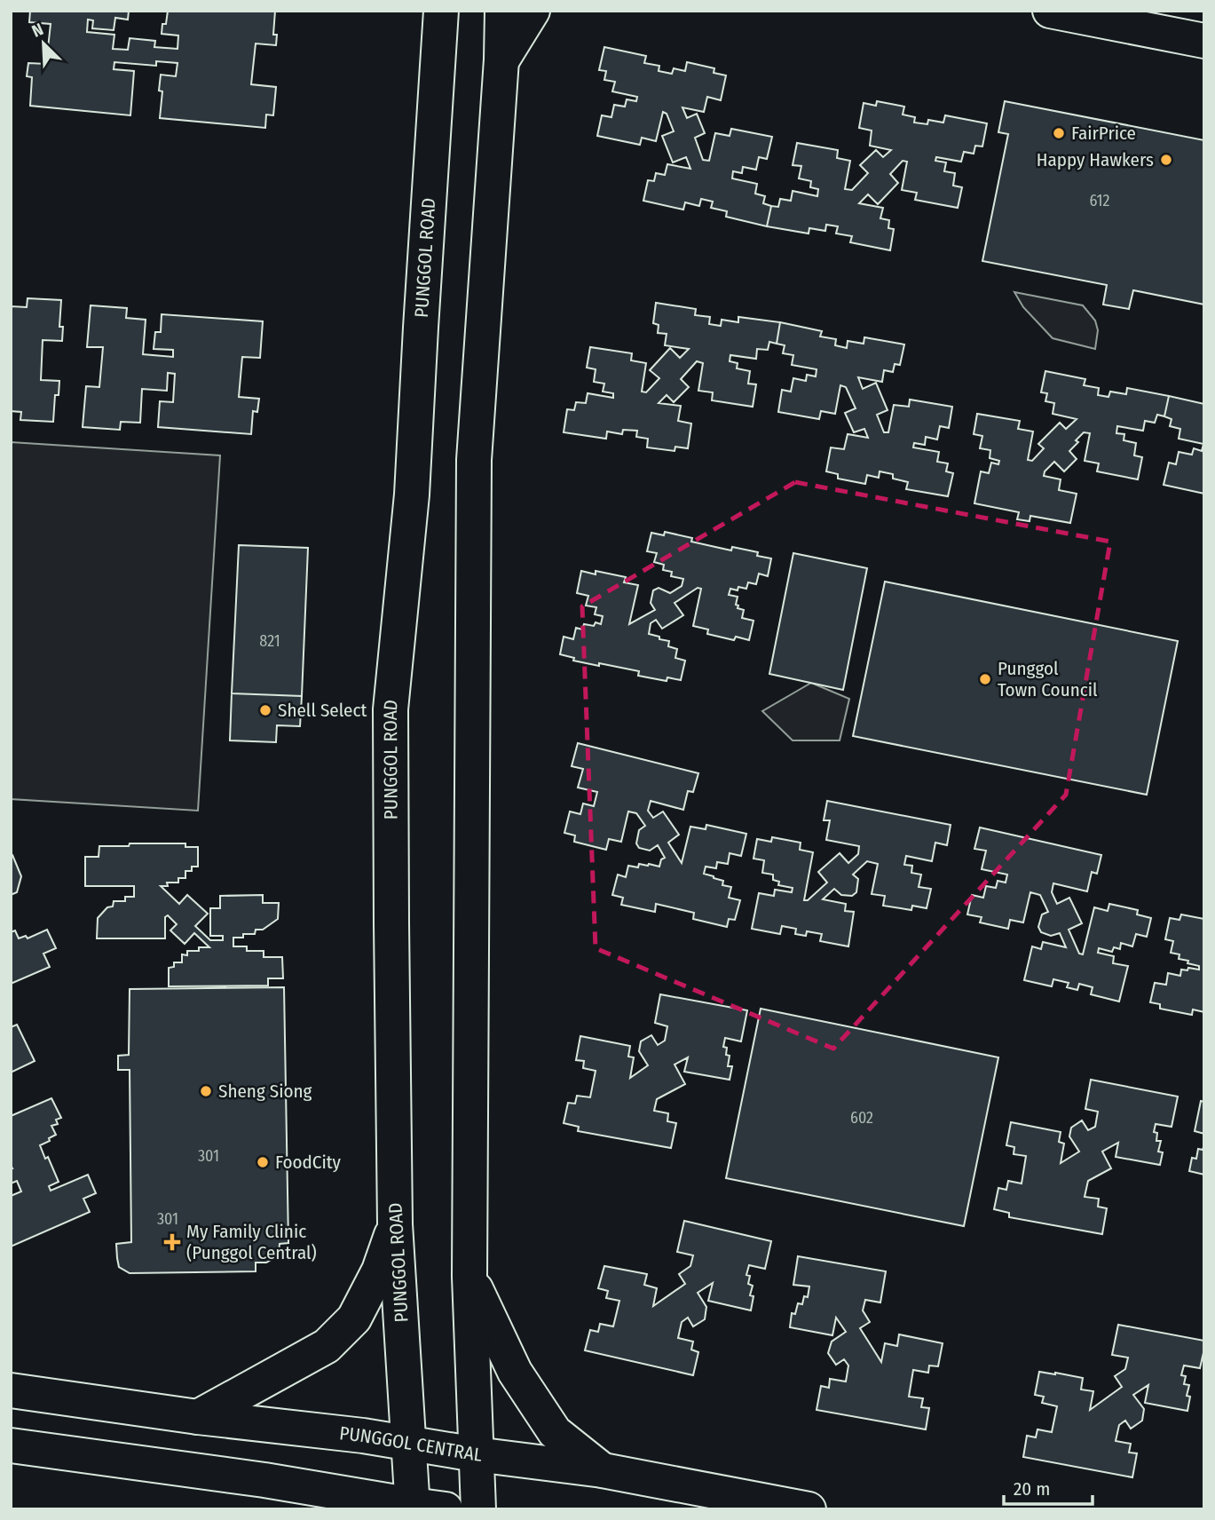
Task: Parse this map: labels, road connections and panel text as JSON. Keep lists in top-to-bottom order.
{
  "streets": {
    "main road": ["PUNGGOL ROAD", "PUNGGOL CENTRAL"]
  },
  "crossings": [
    ["PUNGGOL ROAD", "PUNGGOL CENTRAL"]
  ],
  "places": {
    "other": [
      "FairPrice",
      "Happy Hawkers",
      "Punggol Town Council",
      "Shell Select",
      "Sheng Siong",
      "FoodCity"
    ],
    "health": ["My Family Clinic (Punggol Central)"]
  },
  "house_numbers": [
    "612",
    "821",
    "602",
    "301",
    "301"
  ],
  "scale_bar": "20 m",
  "north": "top left"
}
